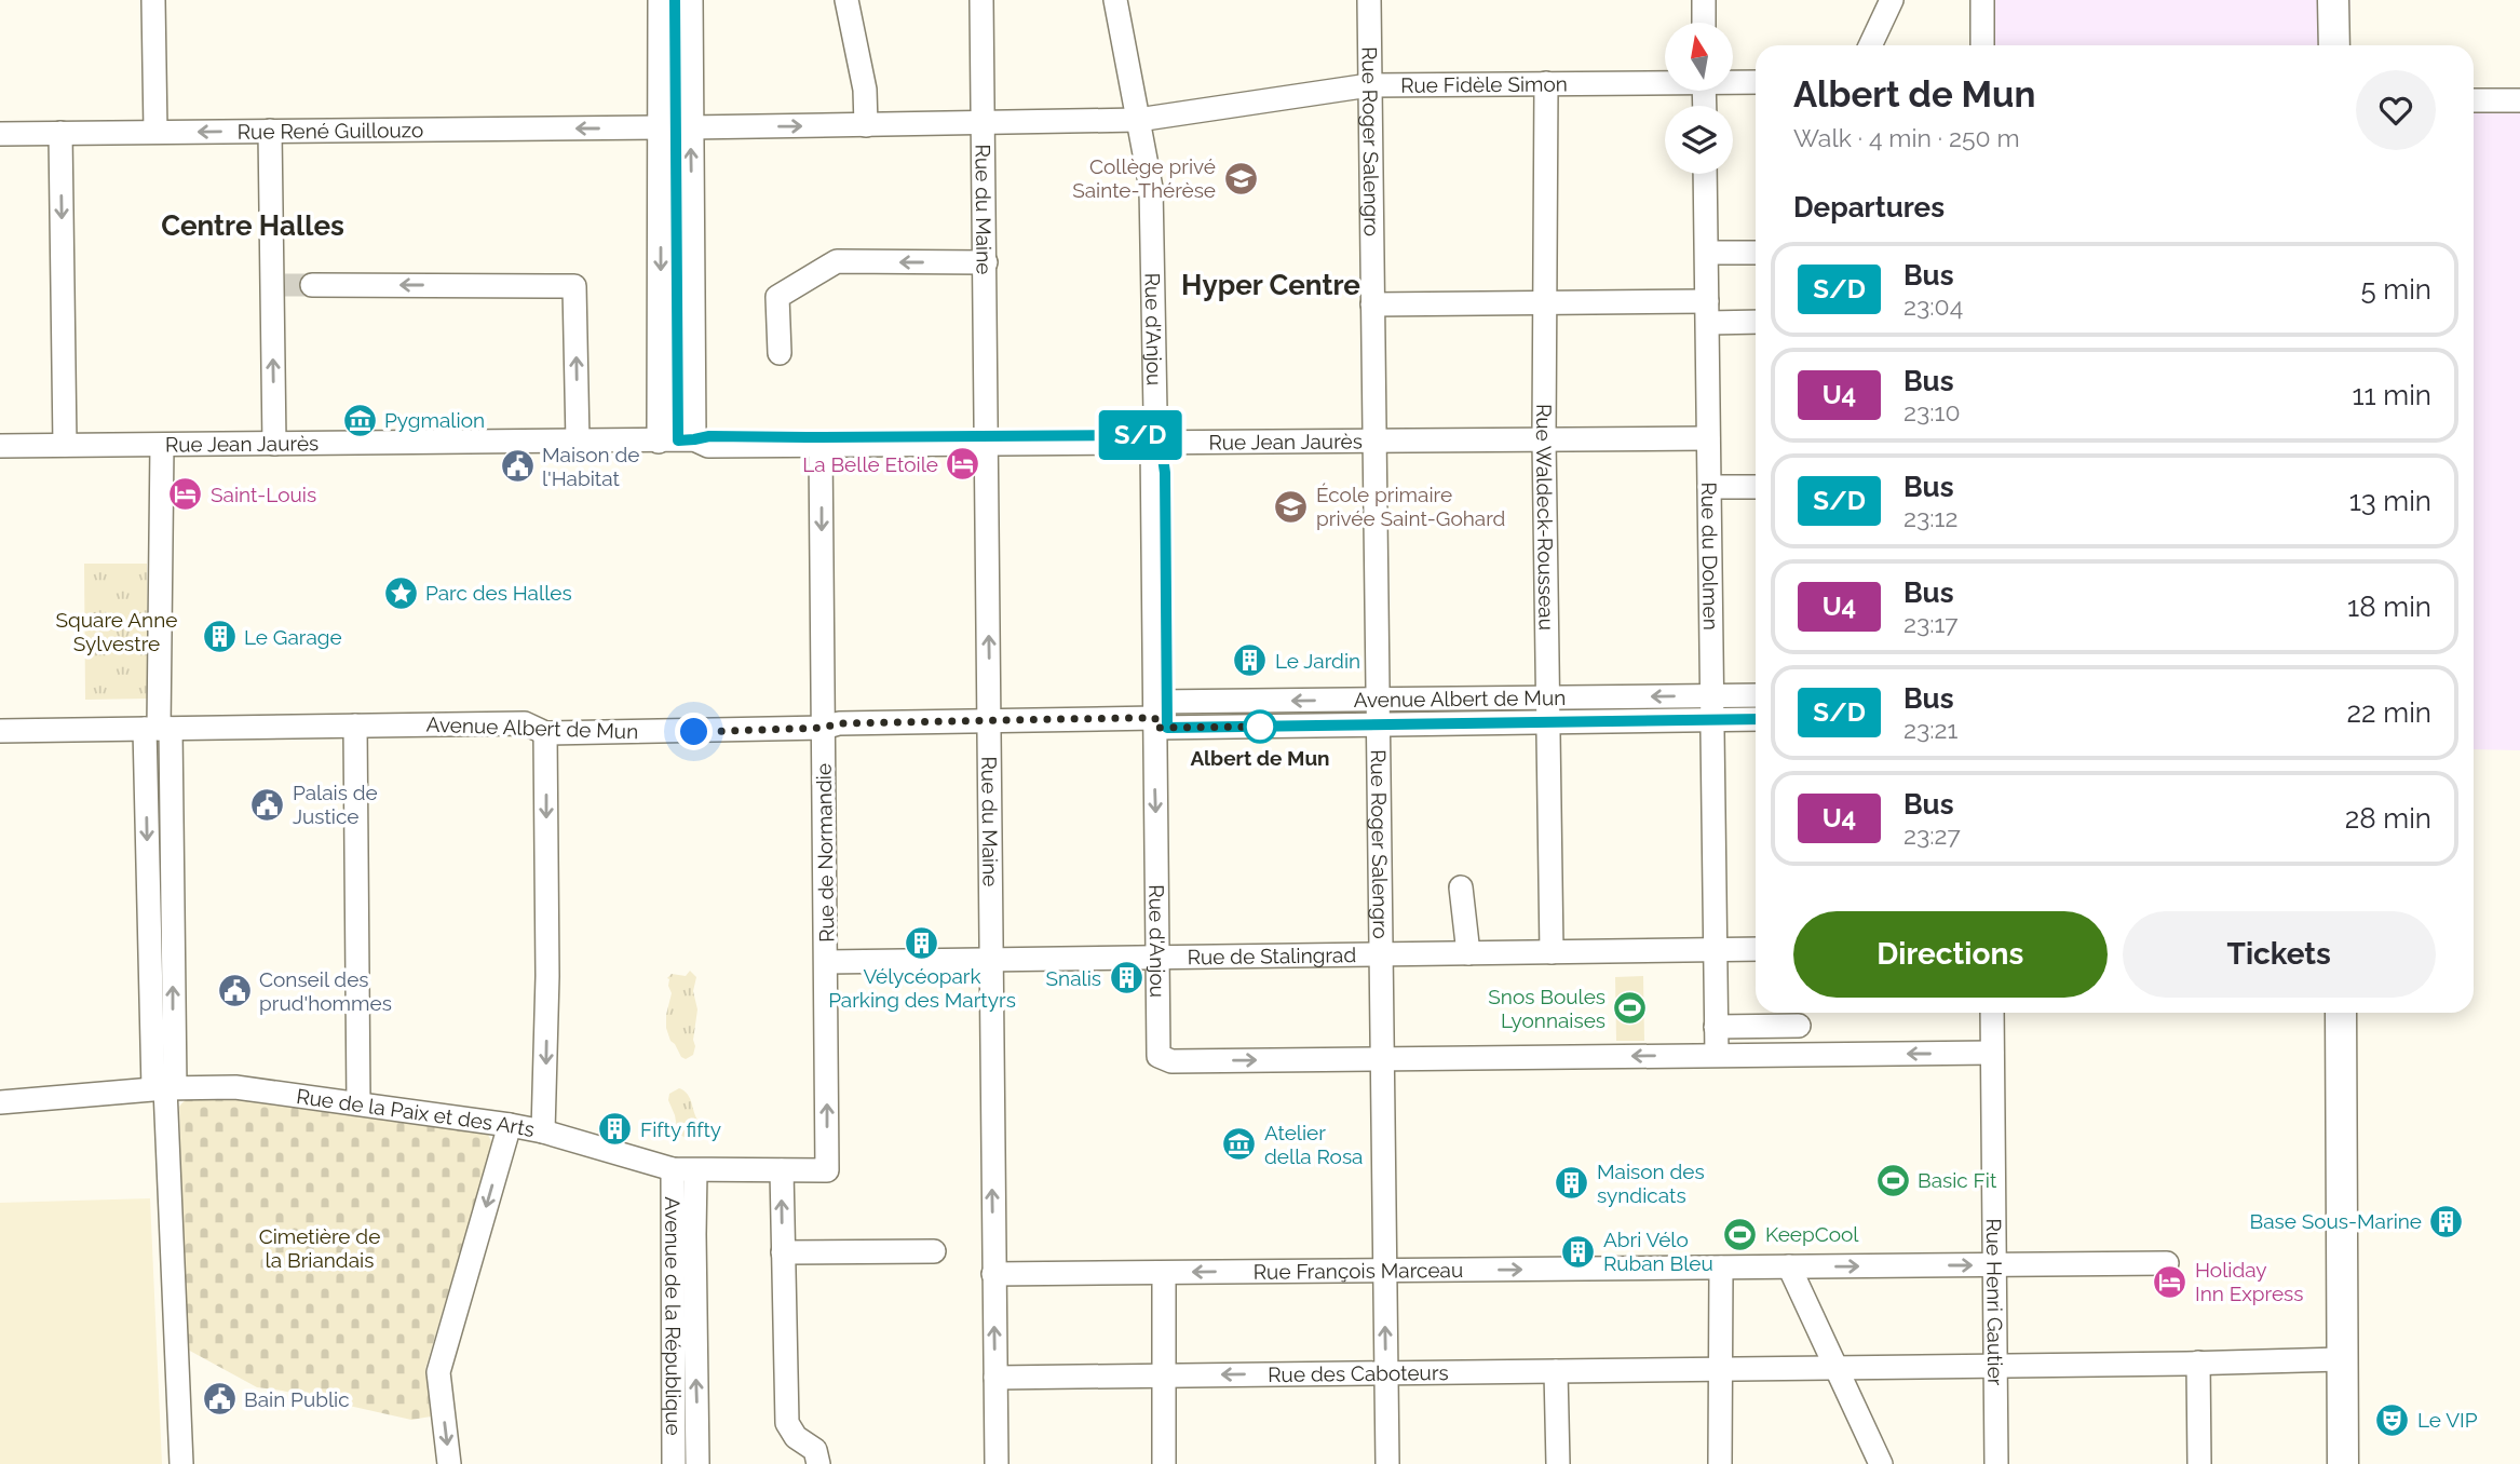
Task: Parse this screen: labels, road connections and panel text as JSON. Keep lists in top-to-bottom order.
{
  "streets": {
    "street": [
      "Rue Fidèle Simon",
      "Rue René Guillouzo",
      "Rue Roger Salengro",
      "Rue du Maine",
      "Rue d'Anjou",
      "Rue Jean Jaurès",
      "Rue Waldeck-Rousseau",
      "Rue du Dolmen",
      "Avenue Albert de Mun",
      "Rue de Normandie",
      "Rue de Stalingrad",
      "Rue de la Paix et des Arts",
      "Rue François Marceau",
      "Rue Henri Gautier",
      "Avenue de la République",
      "Rue des Caboteurs"
    ]
  },
  "crossings": [
    ["Rue Fidèle Simon", "Rue Roger Salengro"],
    ["Rue Fidèle Simon", "Rue du Maine"],
    ["Rue Fidèle Simon", "Rue d'Anjou"],
    ["Rue Fidèle Simon", "Rue Waldeck-Rousseau"],
    ["Rue Roger Salengro", "Rue d'Anjou"],
    ["Rue Roger Salengro", "Rue Jean Jaurès"],
    ["Rue Roger Salengro", "Avenue Albert de Mun"],
    ["Rue Roger Salengro", "Rue de Stalingrad"],
    ["Rue Roger Salengro", "Rue François Marceau"],
    ["Rue Roger Salengro", "Rue des Caboteurs"],
    ["Rue du Maine", "Rue Jean Jaurès"],
    ["Rue du Maine", "Avenue Albert de Mun"],
    ["Rue du Maine", "Rue de Stalingrad"],
    ["Rue du Maine", "Rue François Marceau"],
    ["Rue du Maine", "Rue des Caboteurs"],
    ["Rue d'Anjou", "Rue Jean Jaurès"],
    ["Rue d'Anjou", "Avenue Albert de Mun"],
    ["Rue d'Anjou", "Rue de Stalingrad"],
    ["Rue Jean Jaurès", "Rue Waldeck-Rousseau"],
    ["Rue Jean Jaurès", "Rue du Dolmen"],
    ["Rue Jean Jaurès", "Rue de Normandie"],
    ["Rue Waldeck-Rousseau", "Avenue Albert de Mun"],
    ["Rue Waldeck-Rousseau", "Rue de Stalingrad"],
    ["Rue du Dolmen", "Avenue Albert de Mun"],
    ["Rue du Dolmen", "Rue de Stalingrad"],
    ["Avenue Albert de Mun", "Rue de Normandie"],
    ["Rue de Normandie", "Rue de Stalingrad"],
    ["Rue de Normandie", "Rue de la Paix et des Arts"],
    ["Rue de la Paix et des Arts", "Avenue de la République"],
    ["Rue François Marceau", "Rue Henri Gautier"],
    ["Rue Henri Gautier", "Rue des Caboteurs"]
  ],
  "one_way": ["Rue René Guillouzo", "Rue du Maine"],
  "districts": ["Centre Halles", "Hyper Centre"],
  "parks": ["Square Anne Sylvestre", "Cimetière de la Briandais"],
  "places": {
    "school or university": ["Collège privé Sainte-Thérèse", "École primaire privée Saint-Gohard"],
    "museum": ["Pygmalion", "Atelier della Rosa"],
    "hotel": ["La Belle Etoile", "Saint-Louis", "Holiday Inn Express"],
    "public building": [
      "Maison de l'Habitat",
      "Palais de Justice",
      "Conseil des prud'hommes",
      "Bain Public"
    ],
    "place": ["Parc des Halles"],
    "building": [
      "Le Garage",
      "Le Jardin",
      "Vélycéopark Parking des Martyrs",
      "Snalis",
      "Fifty fifty",
      "Maison des syndicats",
      "Base Sous-Marine",
      "Abri Vélo Ruban Bleu"
    ],
    "other": ["Albert de Mun"],
    "sports": ["Snos Boules Lyonnaises", "Basic Fit", "KeepCool"],
    "theatre": ["Le VIP"]
  },
  "lines": ["bus line S/D"],
  "north": "top",
  "page": {
    "on_map": "S/D",
    "heading": [
      ["Albert de Mun", "Walk · 4 min · 250 m"],
      "Departures"
    ],
    "list": [
      {
        "mark": "S/D",
        "name": "Bus",
        "note": "23:04",
        "value": "5 min"
      },
      {
        "mark": "U4",
        "name": "Bus",
        "note": "23:10",
        "value": "11 min"
      },
      {
        "mark": "S/D",
        "name": "Bus",
        "note": "23:12",
        "value": "13 min"
      },
      {
        "mark": "U4",
        "name": "Bus",
        "note": "23:17",
        "value": "18 min"
      },
      {
        "mark": "S/D",
        "name": "Bus",
        "note": "23:21",
        "value": "22 min"
      },
      {
        "mark": "U4",
        "name": "Bus",
        "note": "23:27",
        "value": "28 min"
      }
    ],
    "buttons": ["Directions", "Tickets"]
  }
}
